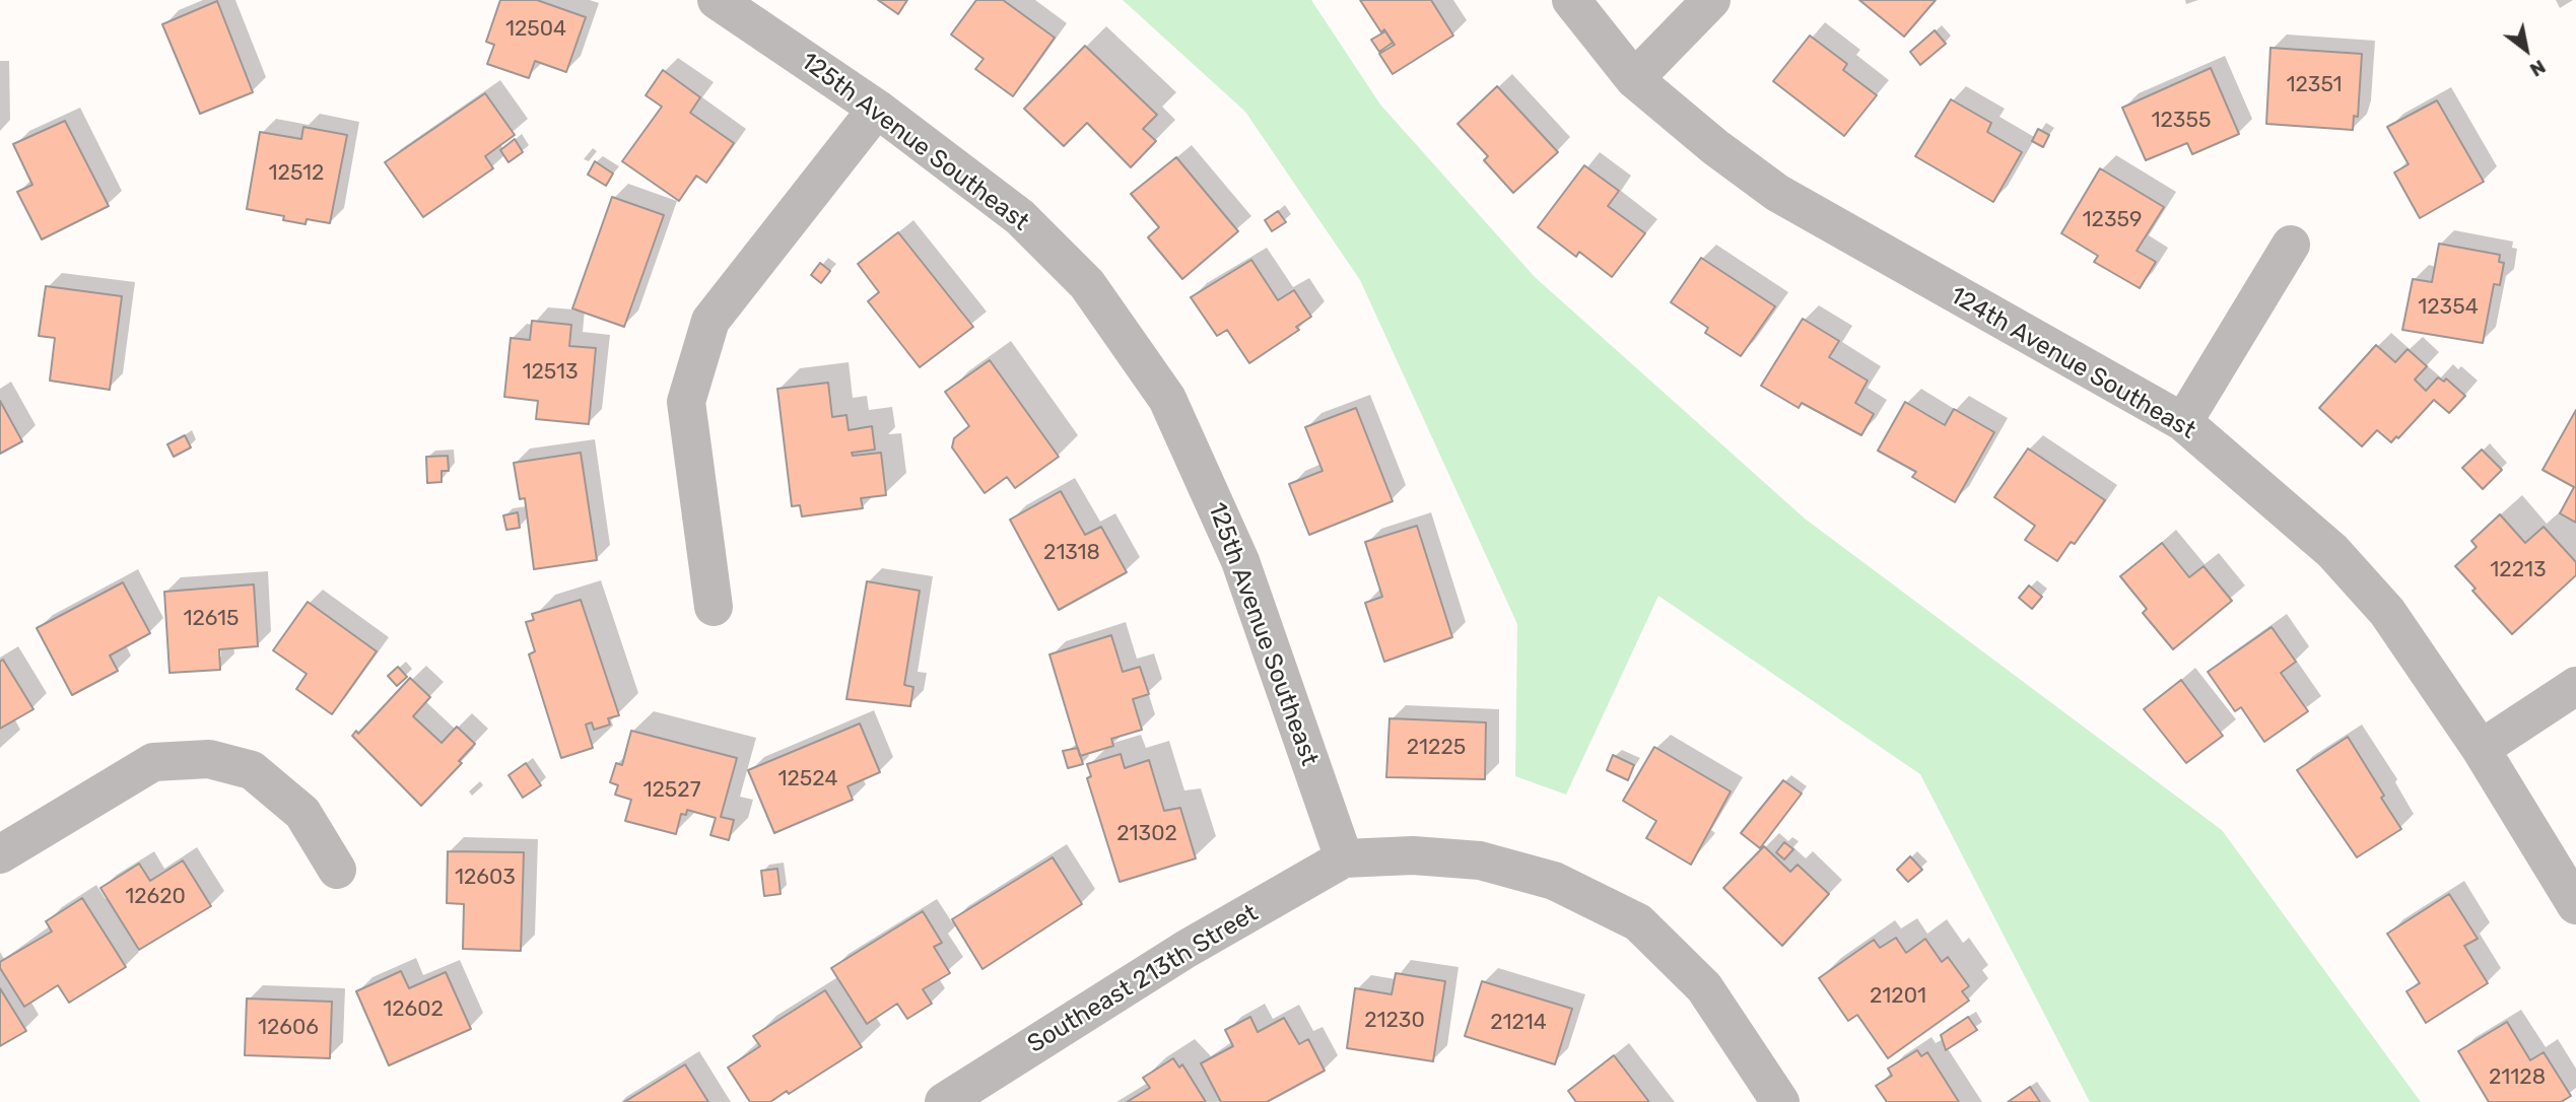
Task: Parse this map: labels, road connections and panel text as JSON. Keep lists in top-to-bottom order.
{
  "streets": {
    "street": ["125th Avenue Southeast", "124th Avenue Southeast", "Southeast 213th Street"]
  },
  "crossings": [
    ["125th Avenue Southeast", "Southeast 213th Street"]
  ],
  "house_numbers": [
    "12504",
    "12351",
    "12355",
    "12512",
    "12359",
    "12354",
    "12513",
    "21318",
    "12213",
    "12615",
    "21225",
    "12524",
    "12527",
    "21302",
    "12603",
    "12620",
    "21201",
    "12602",
    "21230",
    "21214",
    "12606",
    "21128"
  ],
  "north": "bottom right"
}
